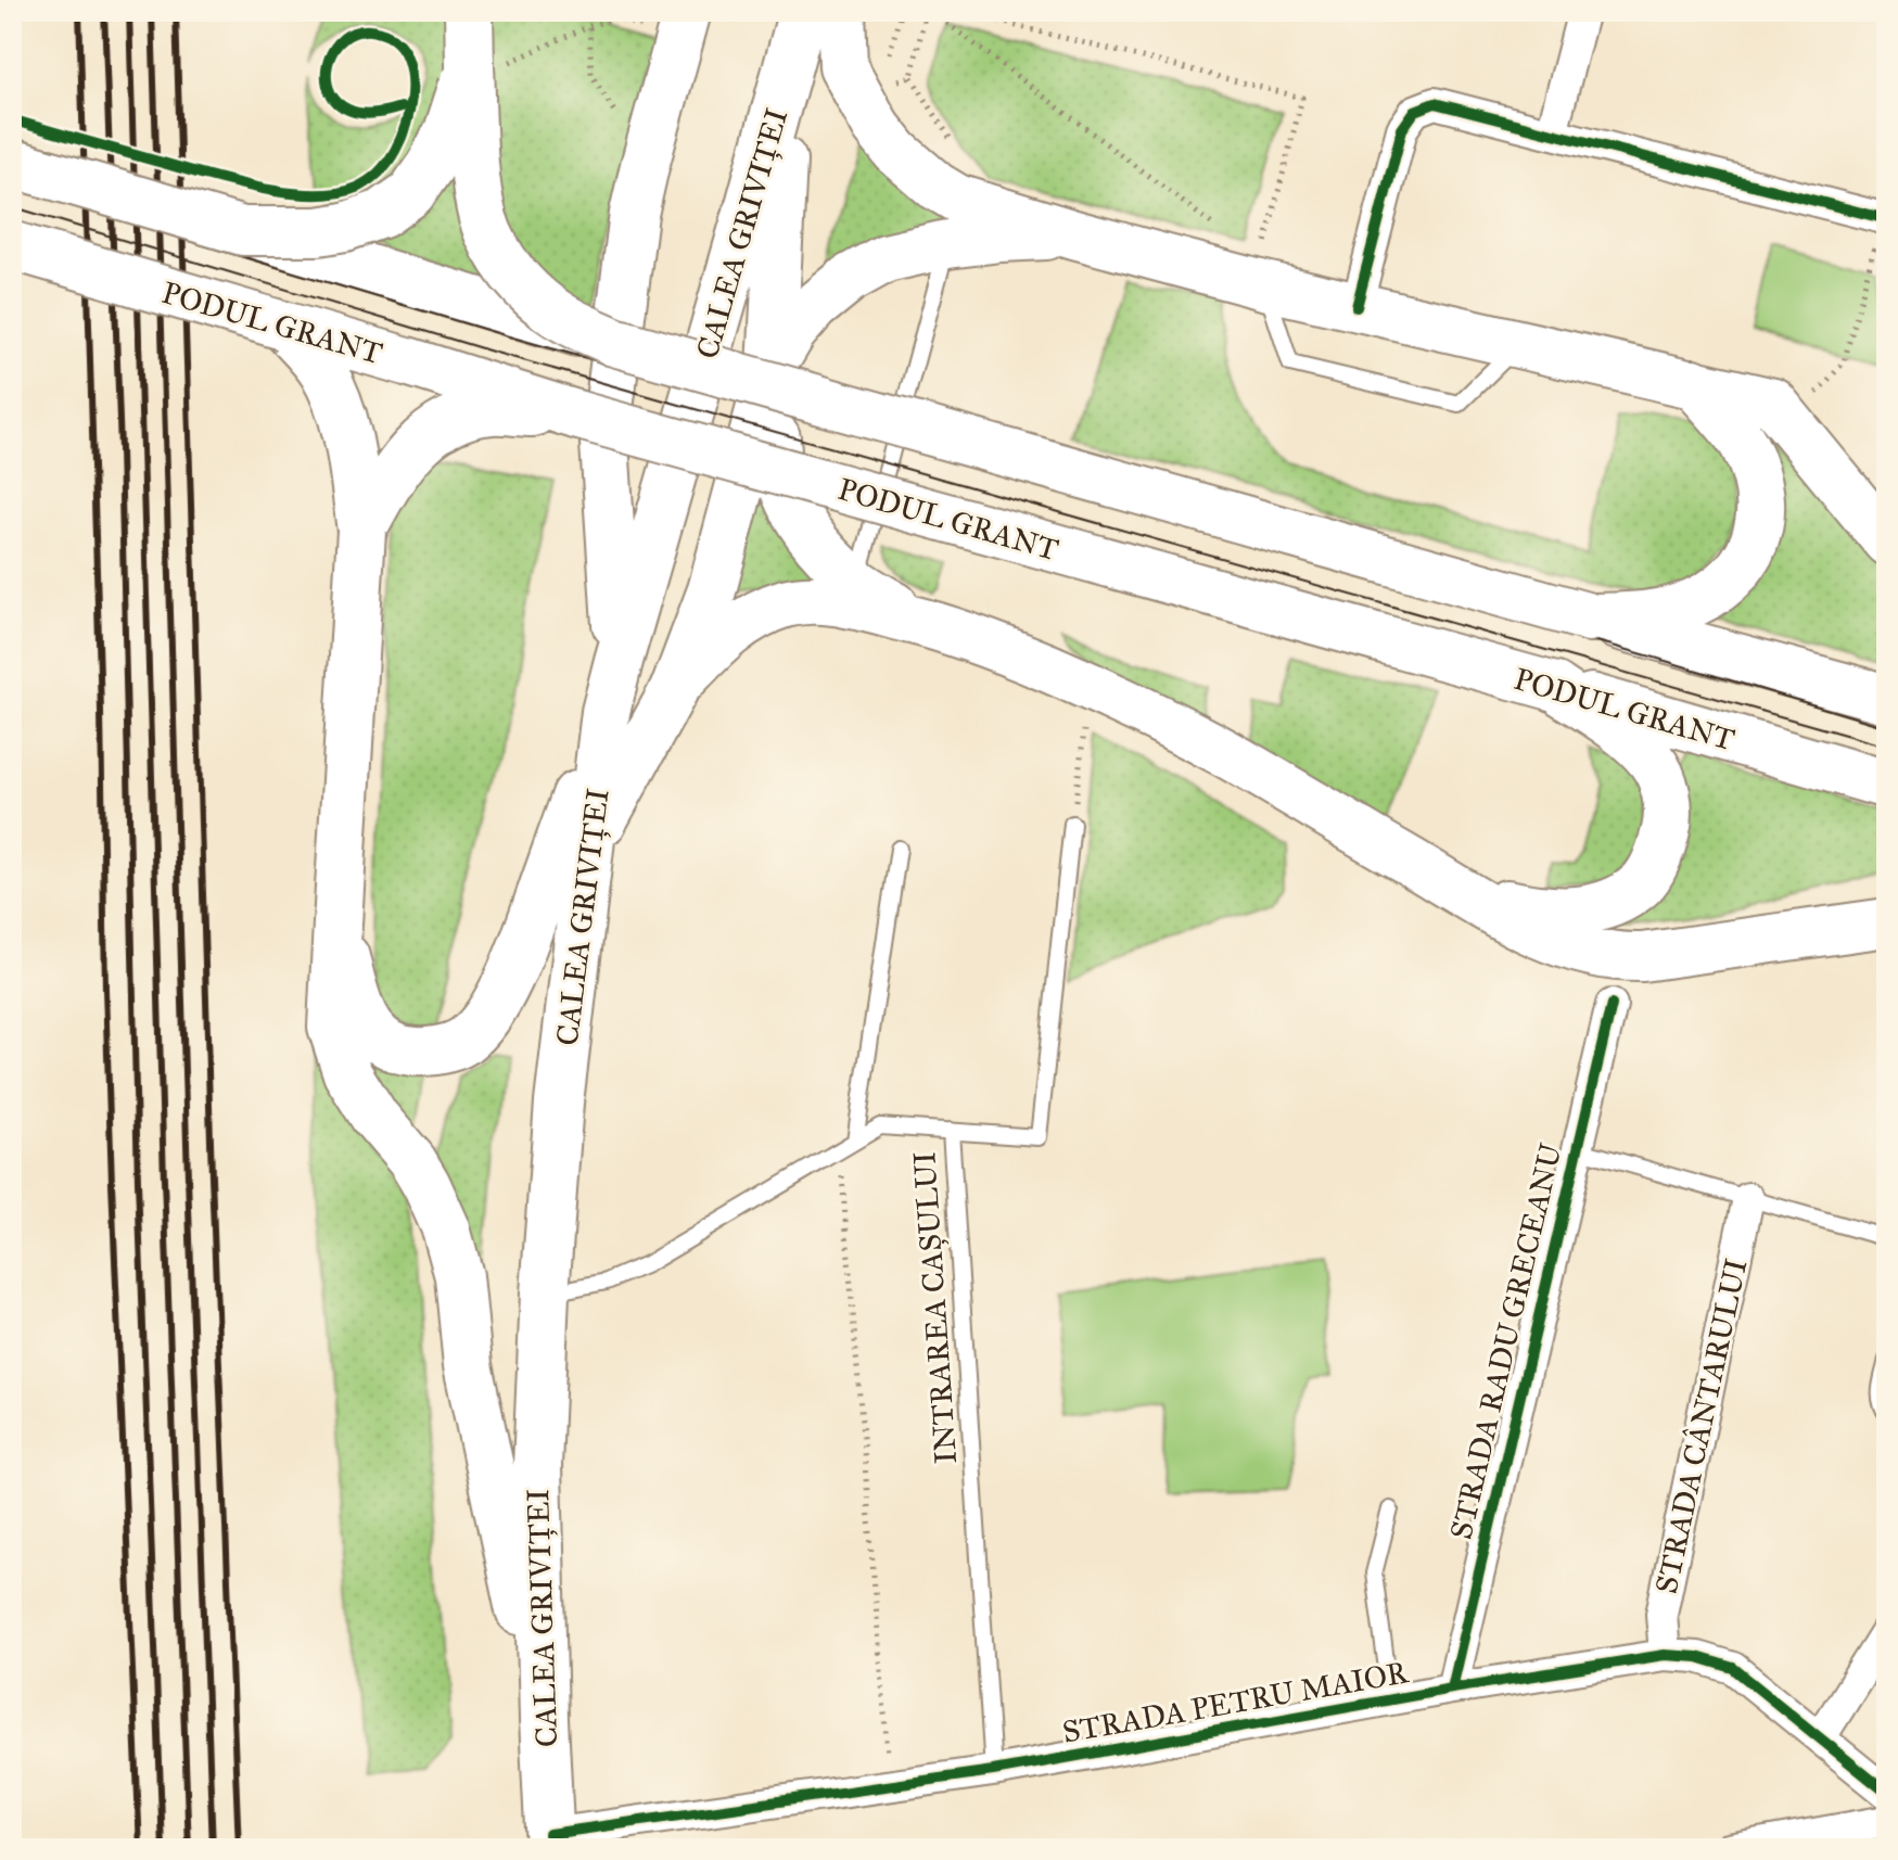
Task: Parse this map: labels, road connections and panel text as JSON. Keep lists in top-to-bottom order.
{
  "streets": {
    "main road": ["CALEA GRIVIȚEI", "PODUL GRANT"],
    "street": ["STRADA RADU GRECEANU", "STRADA CÂNTARULUI", "STRADA PETRU MAIOR"],
    "lane": ["INTRAREA CAȘULUI"]
  },
  "crossings": [
    ["CALEA GRIVIȚEI", "INTRAREA CAȘULUI"],
    ["CALEA GRIVIȚEI", "STRADA PETRU MAIOR"],
    ["INTRAREA CAȘULUI", "STRADA PETRU MAIOR"],
    ["STRADA RADU GRECEANU", "STRADA PETRU MAIOR"],
    ["STRADA CÂNTARULUI", "STRADA PETRU MAIOR"]
  ]
}
